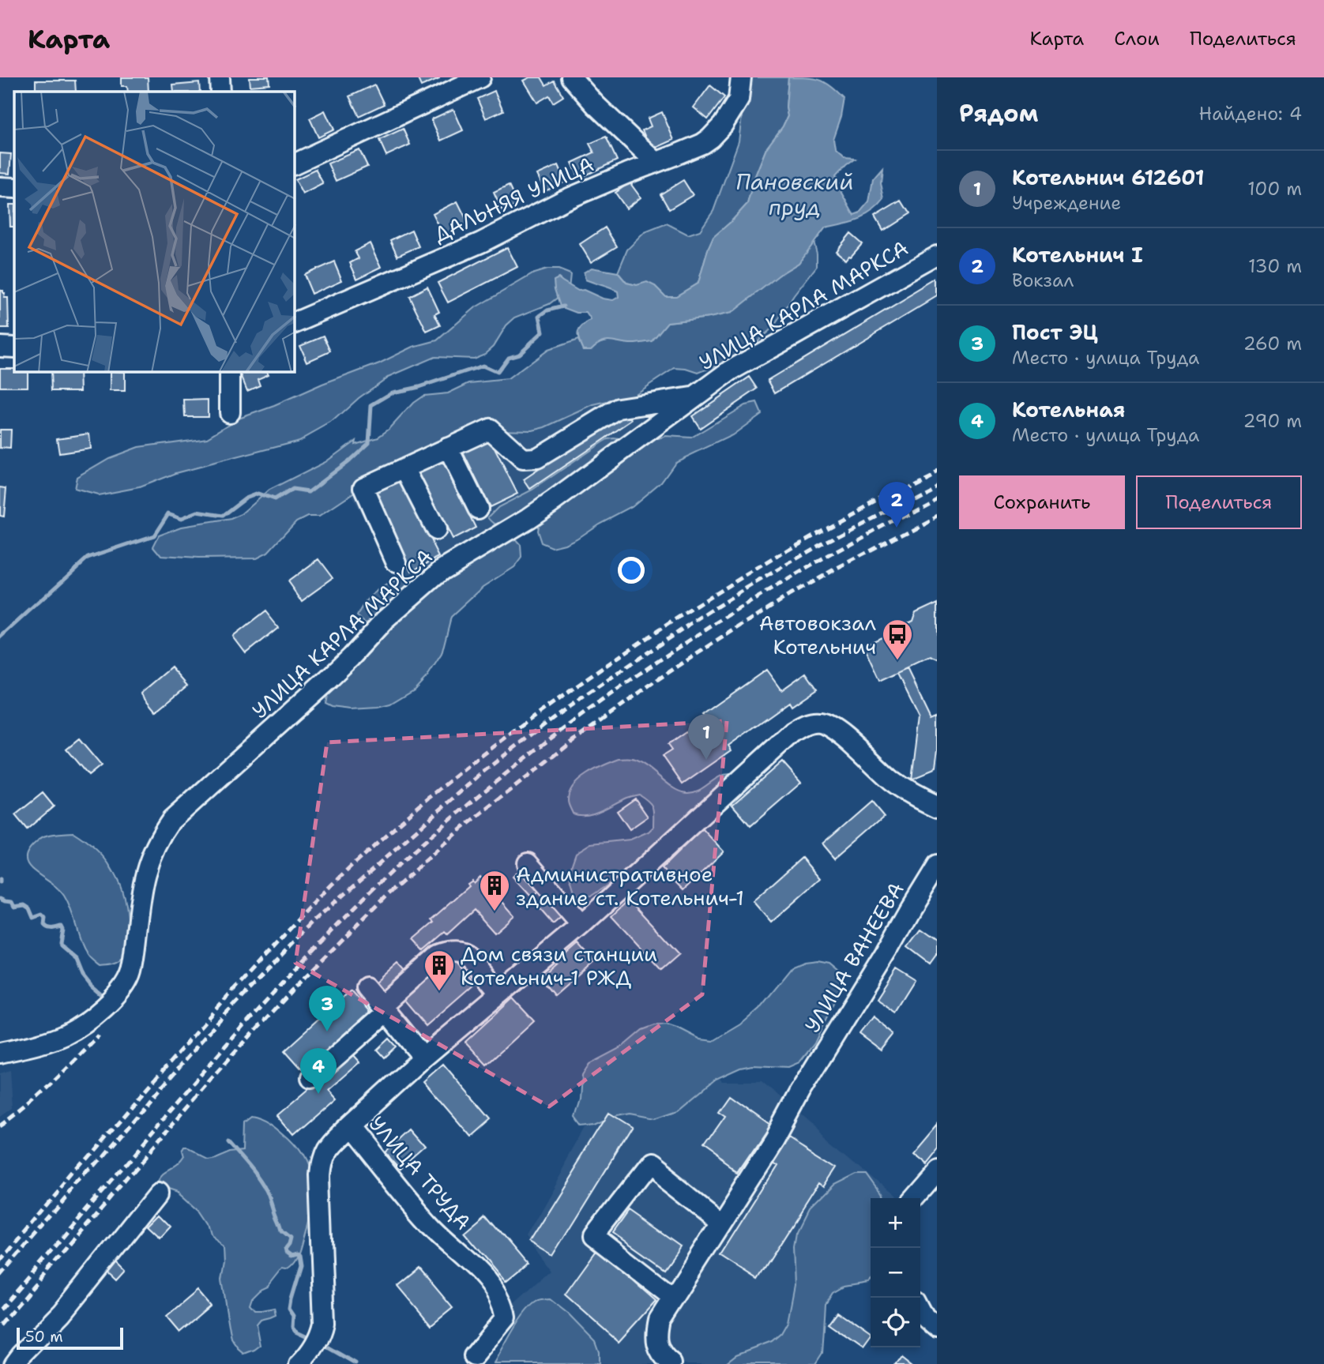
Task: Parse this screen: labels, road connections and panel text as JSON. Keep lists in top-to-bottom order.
{
  "streets": {
    "street": [
      "ДАЛЬНЯЯ УЛИЦА",
      "УЛИЦА КАРЛА МАРКСА",
      "УЛИЦА ВАНЕЕВА",
      "УЛИЦА ТРУДА"
    ]
  },
  "water": ["Пановский пруд"],
  "places": {
    "bus stop": ["Автовокзал Котельнич"],
    "building": ["Административное здание ст. Котельнич-1", "Дом связи станции Котельнич-1 РЖД"]
  },
  "scale_bar": "50 m",
  "page": {
    "header": "Карта",
    "nav": ["Карта", "Слои", "Поделиться"],
    "heading": ["Рядом", "Найдено: 4"],
    "list": [
      {
        "mark": "1",
        "name": "Котельнич 612601",
        "note": "Учреждение",
        "value": "100 m"
      },
      {
        "mark": "2",
        "name": "Котельнич I",
        "note": "Вокзал",
        "value": "130 m"
      },
      {
        "mark": "3",
        "name": "Пост ЭЦ",
        "note": "Место · улица Труда",
        "value": "260 m"
      },
      {
        "mark": "4",
        "name": "Котельная",
        "note": "Место · улица Труда",
        "value": "290 m"
      }
    ],
    "buttons": ["Сохранить", "Поделиться"],
    "pins": [
      "2",
      "1",
      "3",
      "4"
    ],
    "map_buttons": ["+", "−"],
    "scale": "50 m"
  }
}
